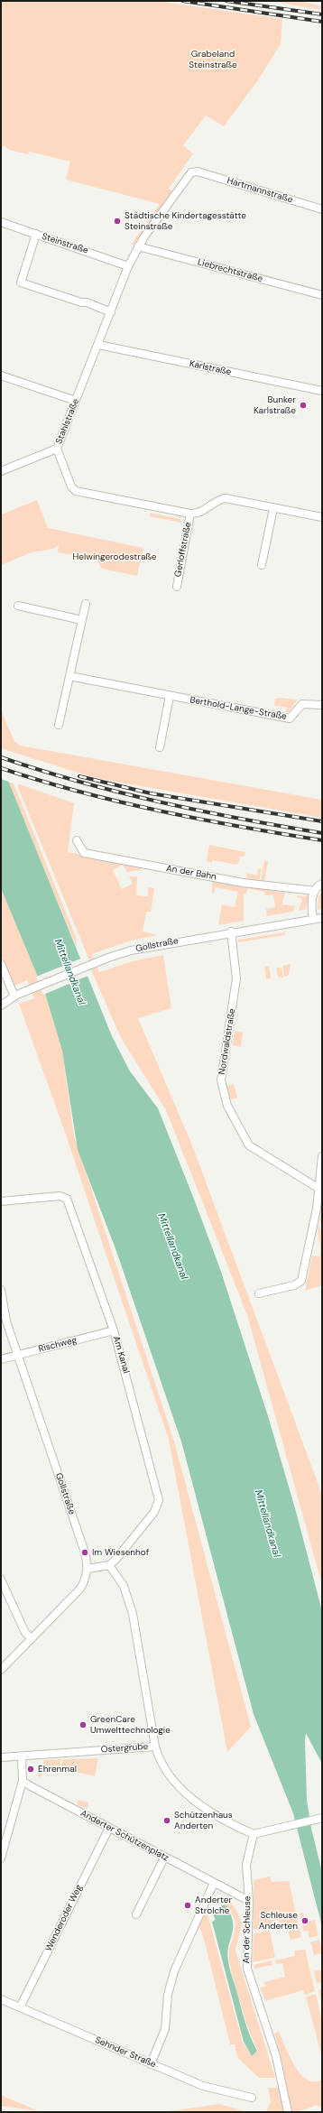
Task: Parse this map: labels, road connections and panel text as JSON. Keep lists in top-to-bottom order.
{
  "streets": {
    "street": [
      "Hartmannstraße",
      "Steinstraße",
      "Liebrechtstraße",
      "Karlstraße",
      "Stahlstraße",
      "Gerloffstraße",
      "Berthold-Lange-Straße",
      "An der Bahn",
      "Gollstraße",
      "Nordwaldstraße",
      "Rischweg",
      "Am Kanal",
      "Ostergrube",
      "Anderter Schützenplatz",
      "Wenderoder Weg",
      "An der Schleuse",
      "Sehnder Straße"
    ]
  },
  "crossings": [
    ["Hartmannstraße", "Stahlstraße"],
    ["Steinstraße", "Stahlstraße"],
    ["Liebrechtstraße", "Stahlstraße"],
    ["Karlstraße", "Stahlstraße"],
    ["Stahlstraße", "Gerloffstraße"],
    ["Gollstraße", "Nordwaldstraße"],
    ["Gollstraße", "Rischweg"],
    ["Rischweg", "Am Kanal"],
    ["Ostergrube", "An der Schleuse"],
    ["Anderter Schützenplatz", "Wenderoder Weg"],
    ["Anderter Schützenplatz", "An der Schleuse"],
    ["Wenderoder Weg", "Sehnder Straße"]
  ],
  "water": ["Mittellandkanal"],
  "parks": ["Grabeland Steinstraße", "Helwingerodestraße"],
  "places": [
    "Städtische Kindertagesstätte Steinstraße",
    "Bunker Karlstraße",
    "Im Wiesenhof",
    "GreenCare Umwelttechnologie",
    "Ehrenmal",
    "Schützenhaus Anderten",
    "Anderter Strolche",
    "Schleuse Anderten"
  ]
}
